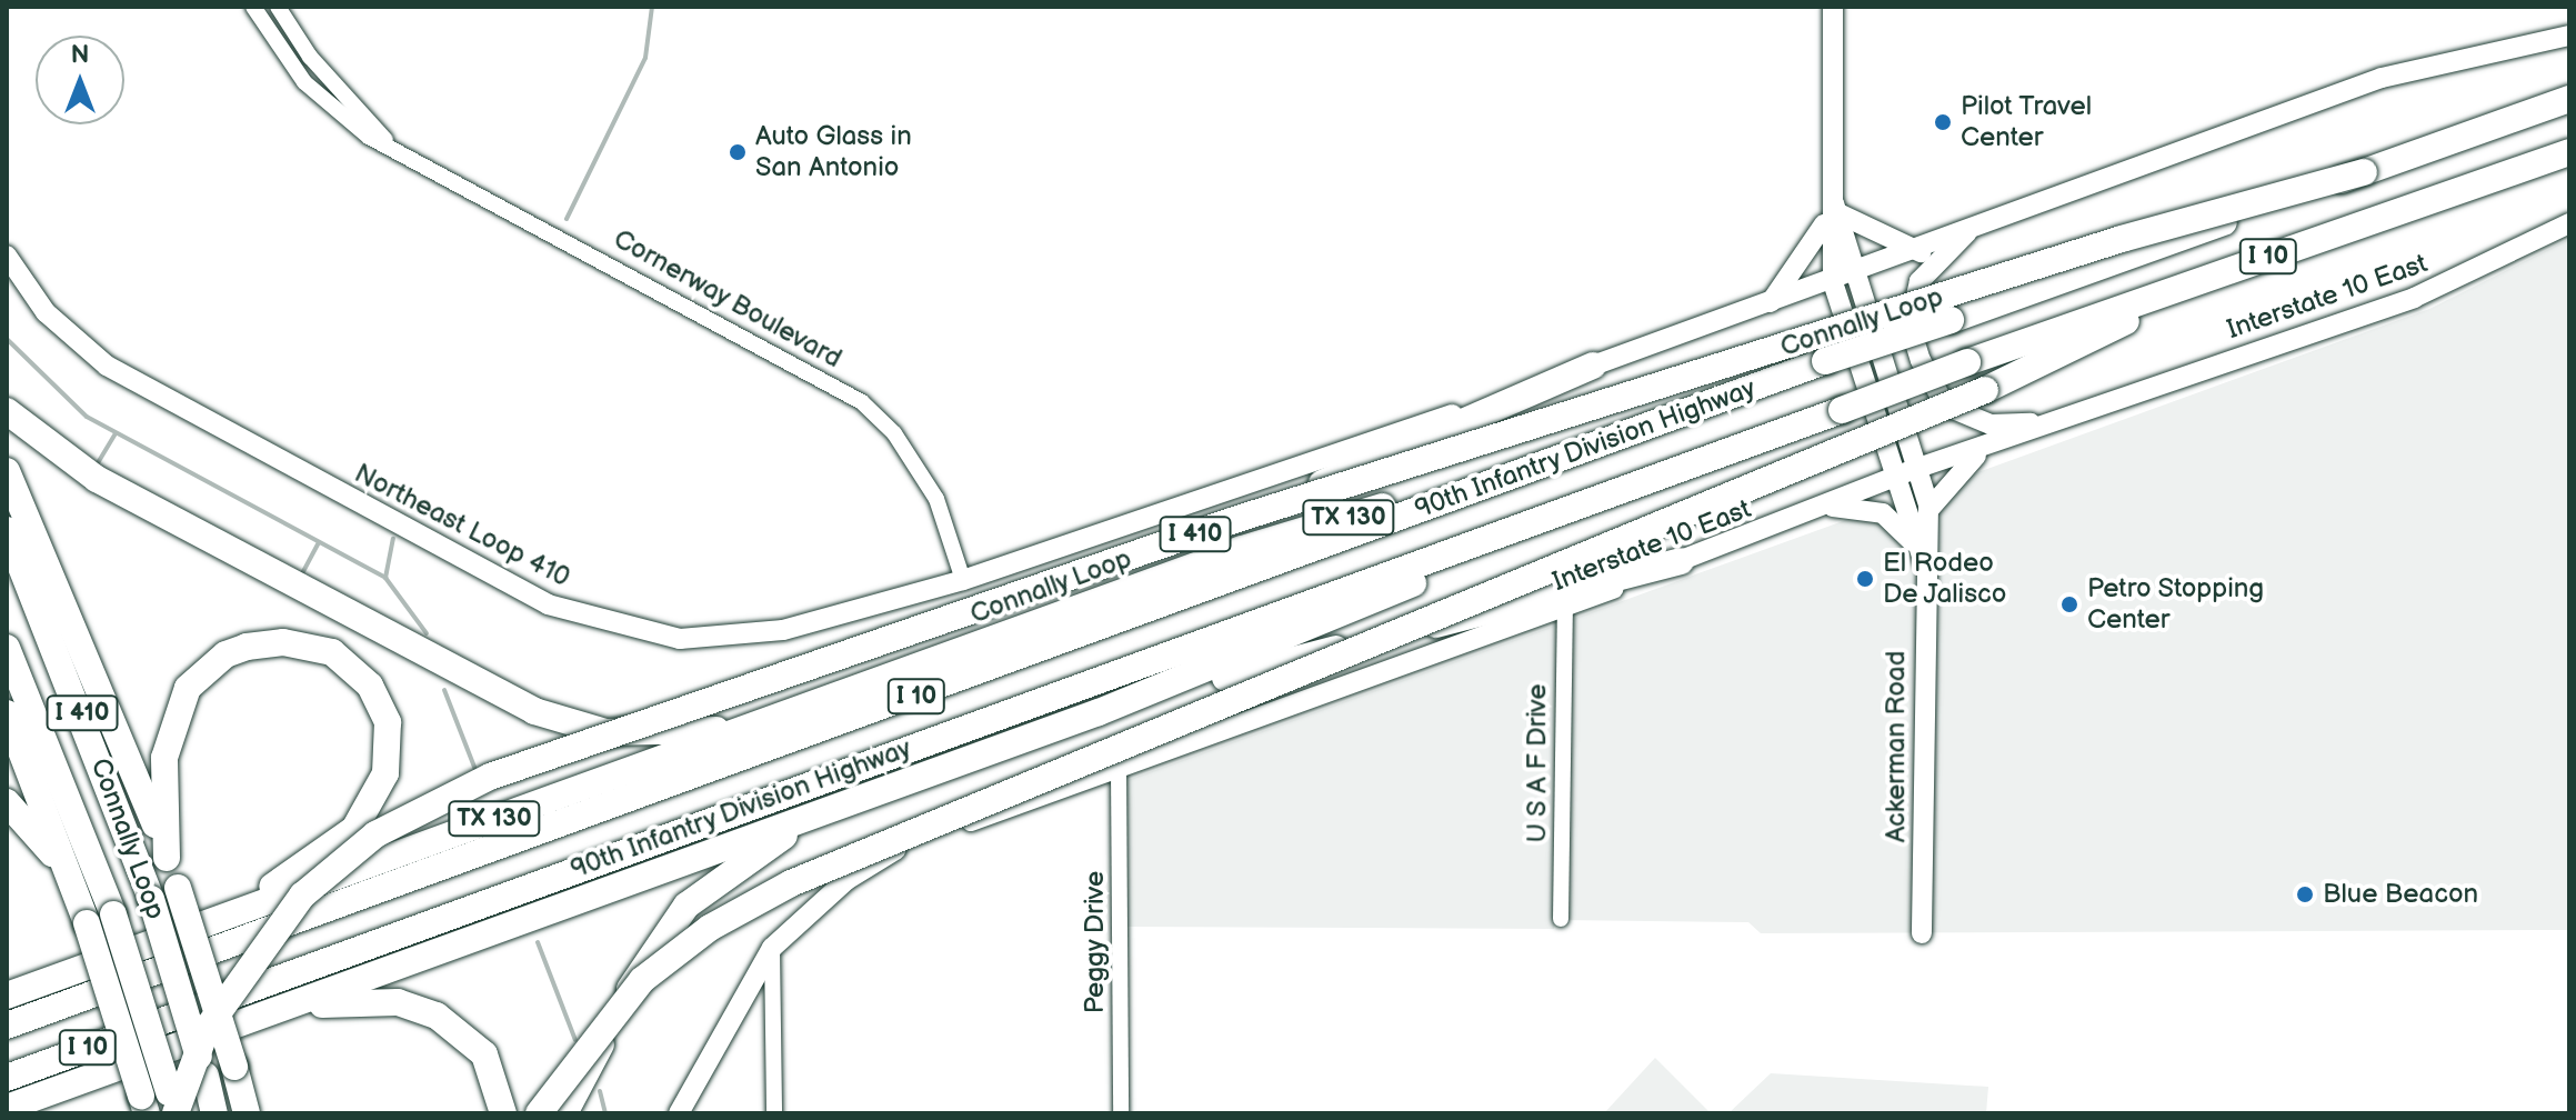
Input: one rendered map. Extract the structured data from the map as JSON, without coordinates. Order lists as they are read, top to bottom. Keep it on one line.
{"streets":{"highway":["I 10","Connally Loop","90th Infantry Division Highway","TX 130","I 410"],"main road":["Interstate 10 East","Northeast Loop 410","Ackerman Road"],"street":["Cornerway Boulevard","U S A F Drive","Peggy Drive"]},"crossings":[["Interstate 10 East","Ackerman Road"],["Interstate 10 East","U S A F Drive"],["Interstate 10 East","Peggy Drive"],["Cornerway Boulevard","Northeast Loop 410"],["Connally Loop","90th Infantry Division Highway"],["90th Infantry Division Highway","TX 130"]],"places":["Pilot Travel Center","Auto Glass in San Antonio","El Rodeo De Jalisco","Petro Stopping Center","Blue Beacon"],"north":"top"}
